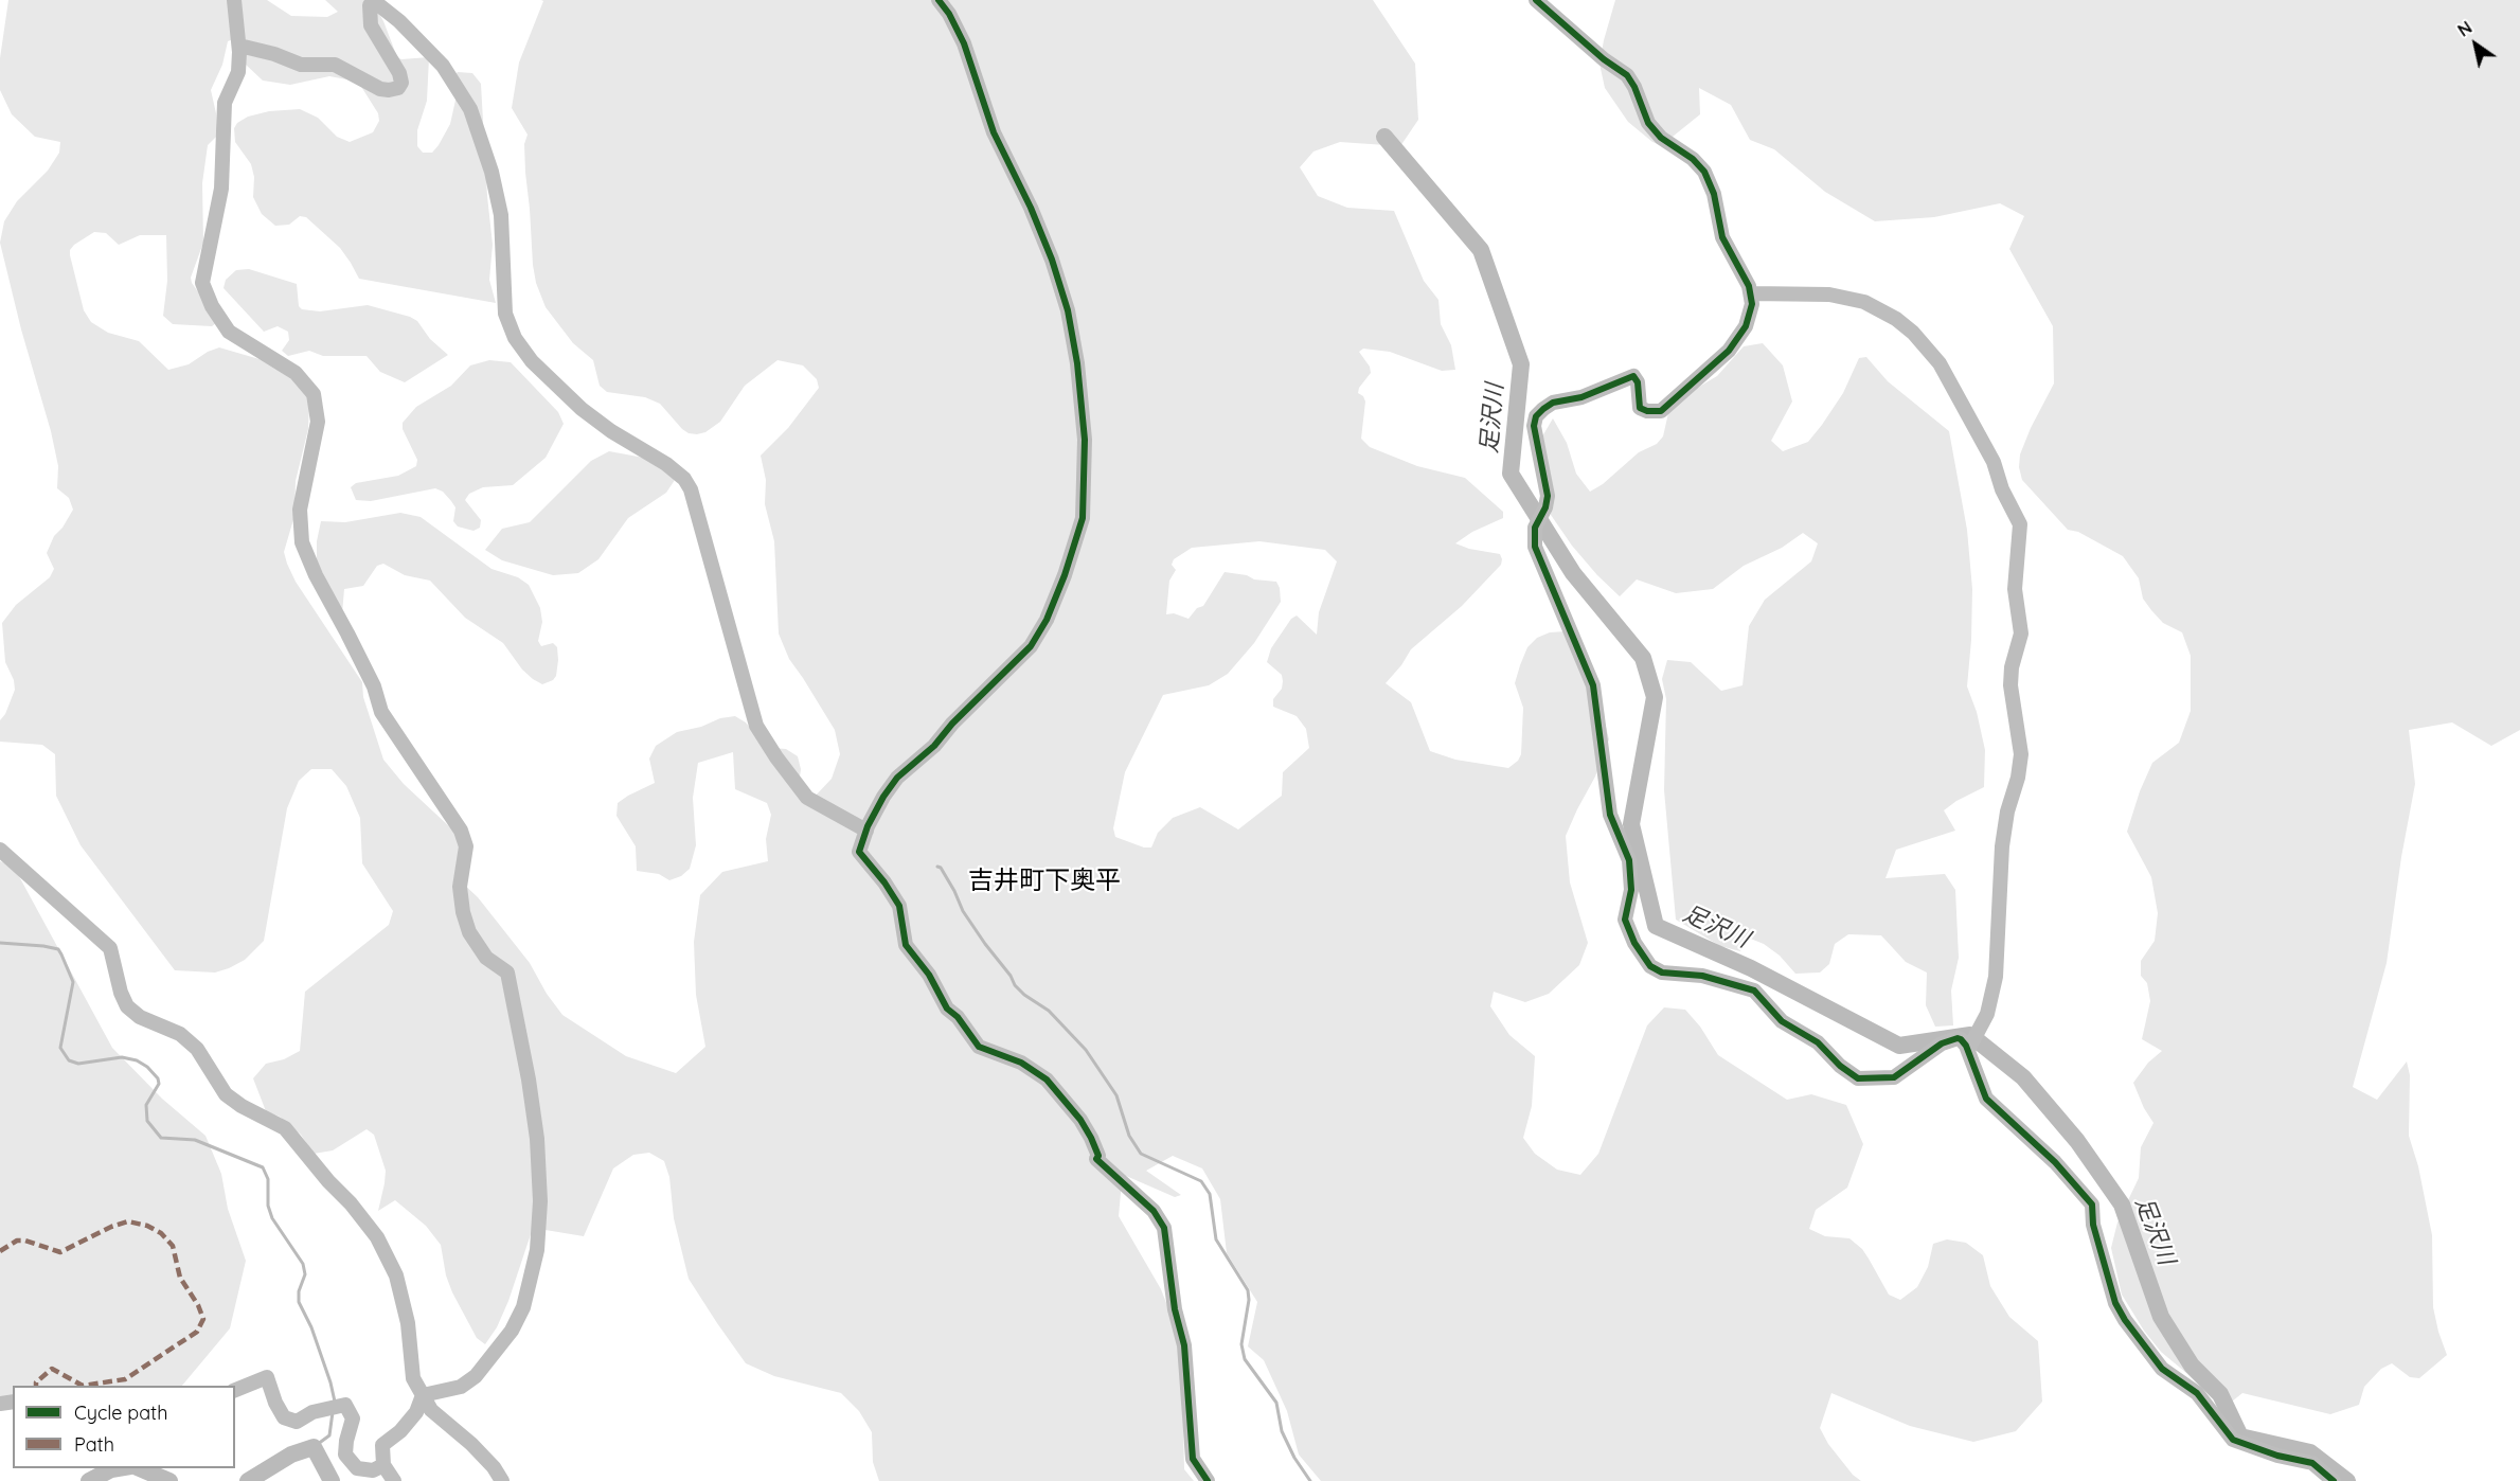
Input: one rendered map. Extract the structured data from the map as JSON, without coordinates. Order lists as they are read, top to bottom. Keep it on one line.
{"districts":["吉井町下奥平"],"water":["足沢川"],"legend":["Cycle path","Path"],"north":"top left"}
